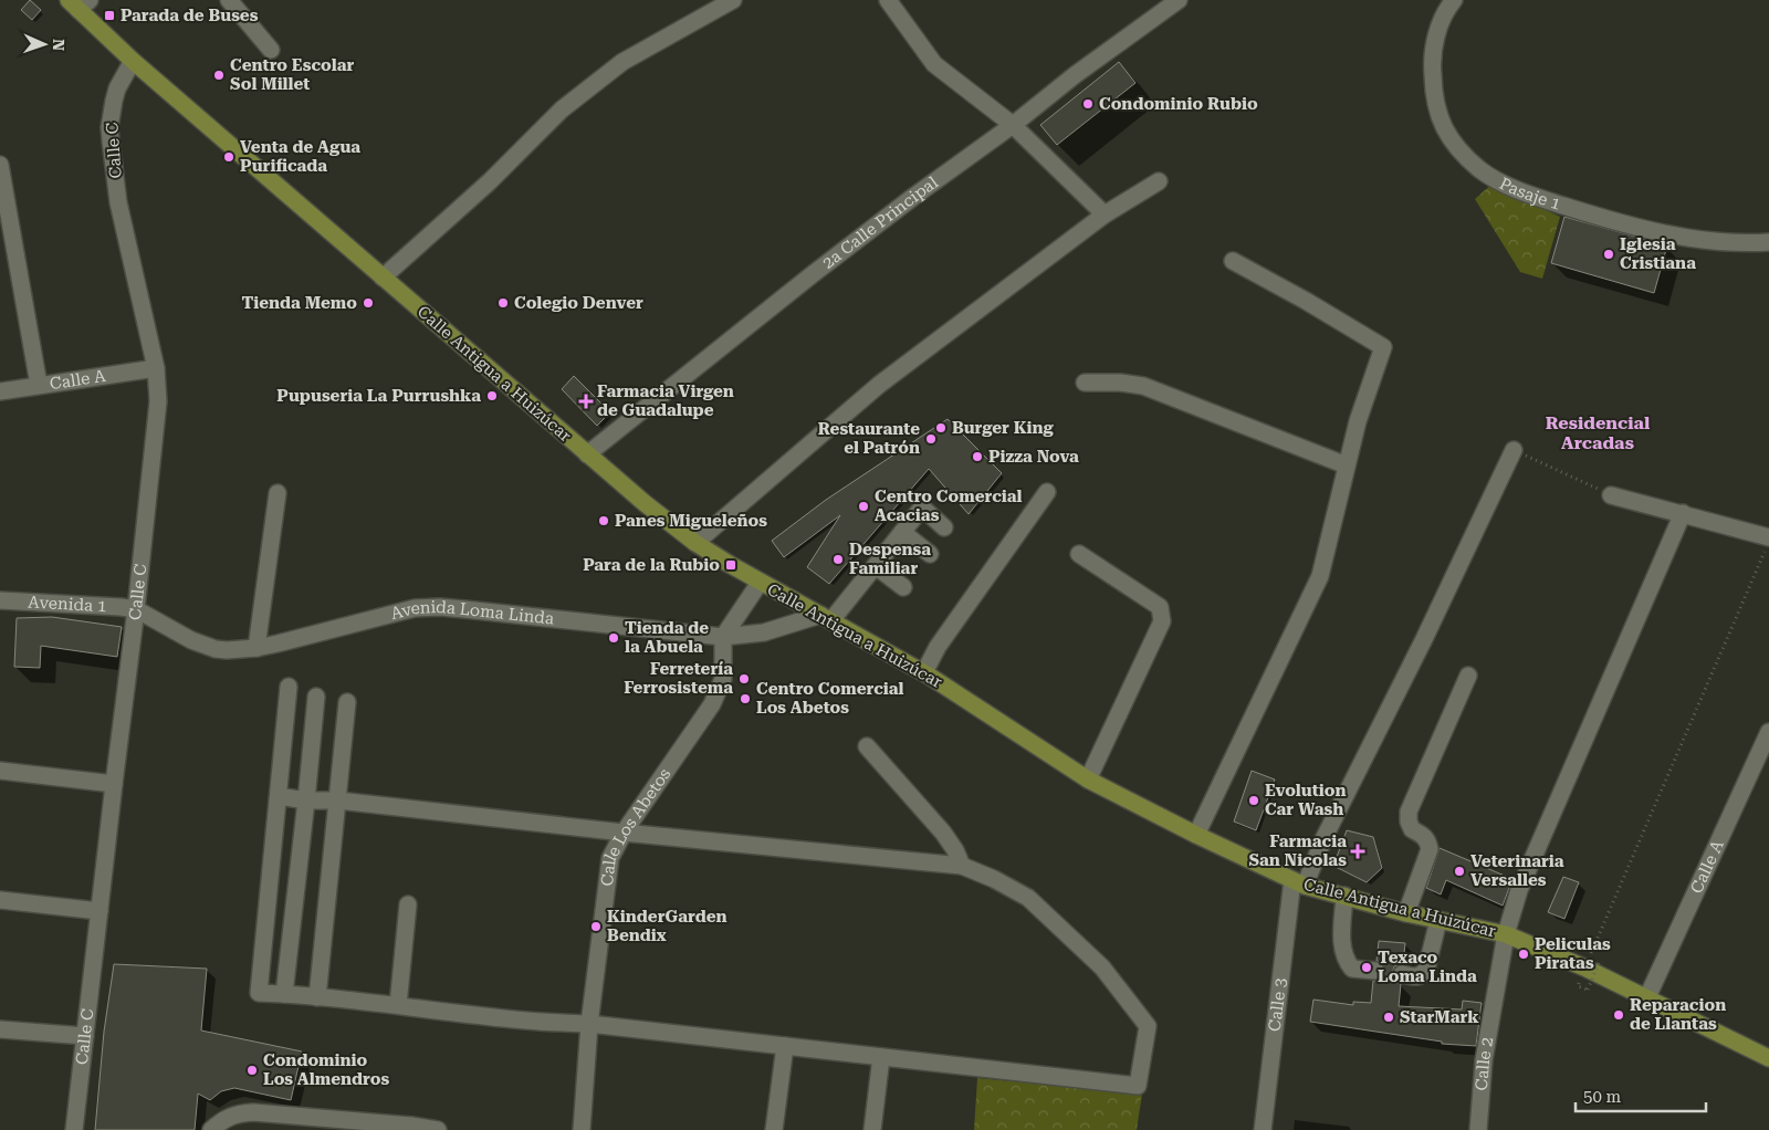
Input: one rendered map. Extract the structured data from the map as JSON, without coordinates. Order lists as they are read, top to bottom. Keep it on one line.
{"streets":{"main road":["Calle Antigua a Huizúcar"],"street":["Calle C","Pasaje 1","2a Calle Principal","Calle A","Avenida 1","Avenida Loma Linda","Calle Los Abetos","Calle 3","Calle 2"]},"crossings":[["Calle C","Calle Antigua a Huizúcar"],["Calle C","Calle A"],["Calle C","Avenida 1"],["Calle C","Avenida Loma Linda"],["2a Calle Principal","Calle Antigua a Huizúcar"],["Calle Antigua a Huizúcar","Calle A"],["Calle Antigua a Huizúcar","Avenida Loma Linda"],["Calle Antigua a Huizúcar","Calle 3"],["Calle Antigua a Huizúcar","Calle 2"],["Avenida 1","Avenida Loma Linda"],["Avenida Loma Linda","Calle Los Abetos"]],"districts":["Residencial Arcadas"],"places":{"transit":["Parada de Buses","Para de la Rubio"],"other":["Centro Escolar Sol Millet","Condominio Rubio","Venta de Agua Purificada","Iglesia Cristiana","Tienda Memo","Colegio Denver","Pupuseria La Purrushka","Burger King","Restaurante el Patrón","Pizza Nova","Centro Comercial Acacias","Panes Migueleños","Despensa Familiar","Tienda de la Abuela","Ferretería Ferrosistema","Centro Comercial Los Abetos","Evolution Car Wash","Veterinaria Versalles","KinderGarden Bendix","Peliculas Piratas","Texaco Loma Linda","Reparacion de Llantas","StarMark","Condominio Los Almendros"],"health":["Farmacia Virgen de Guadalupe","Farmacia San Nicolas"]},"scale_bar":"50 m","north":"right"}
